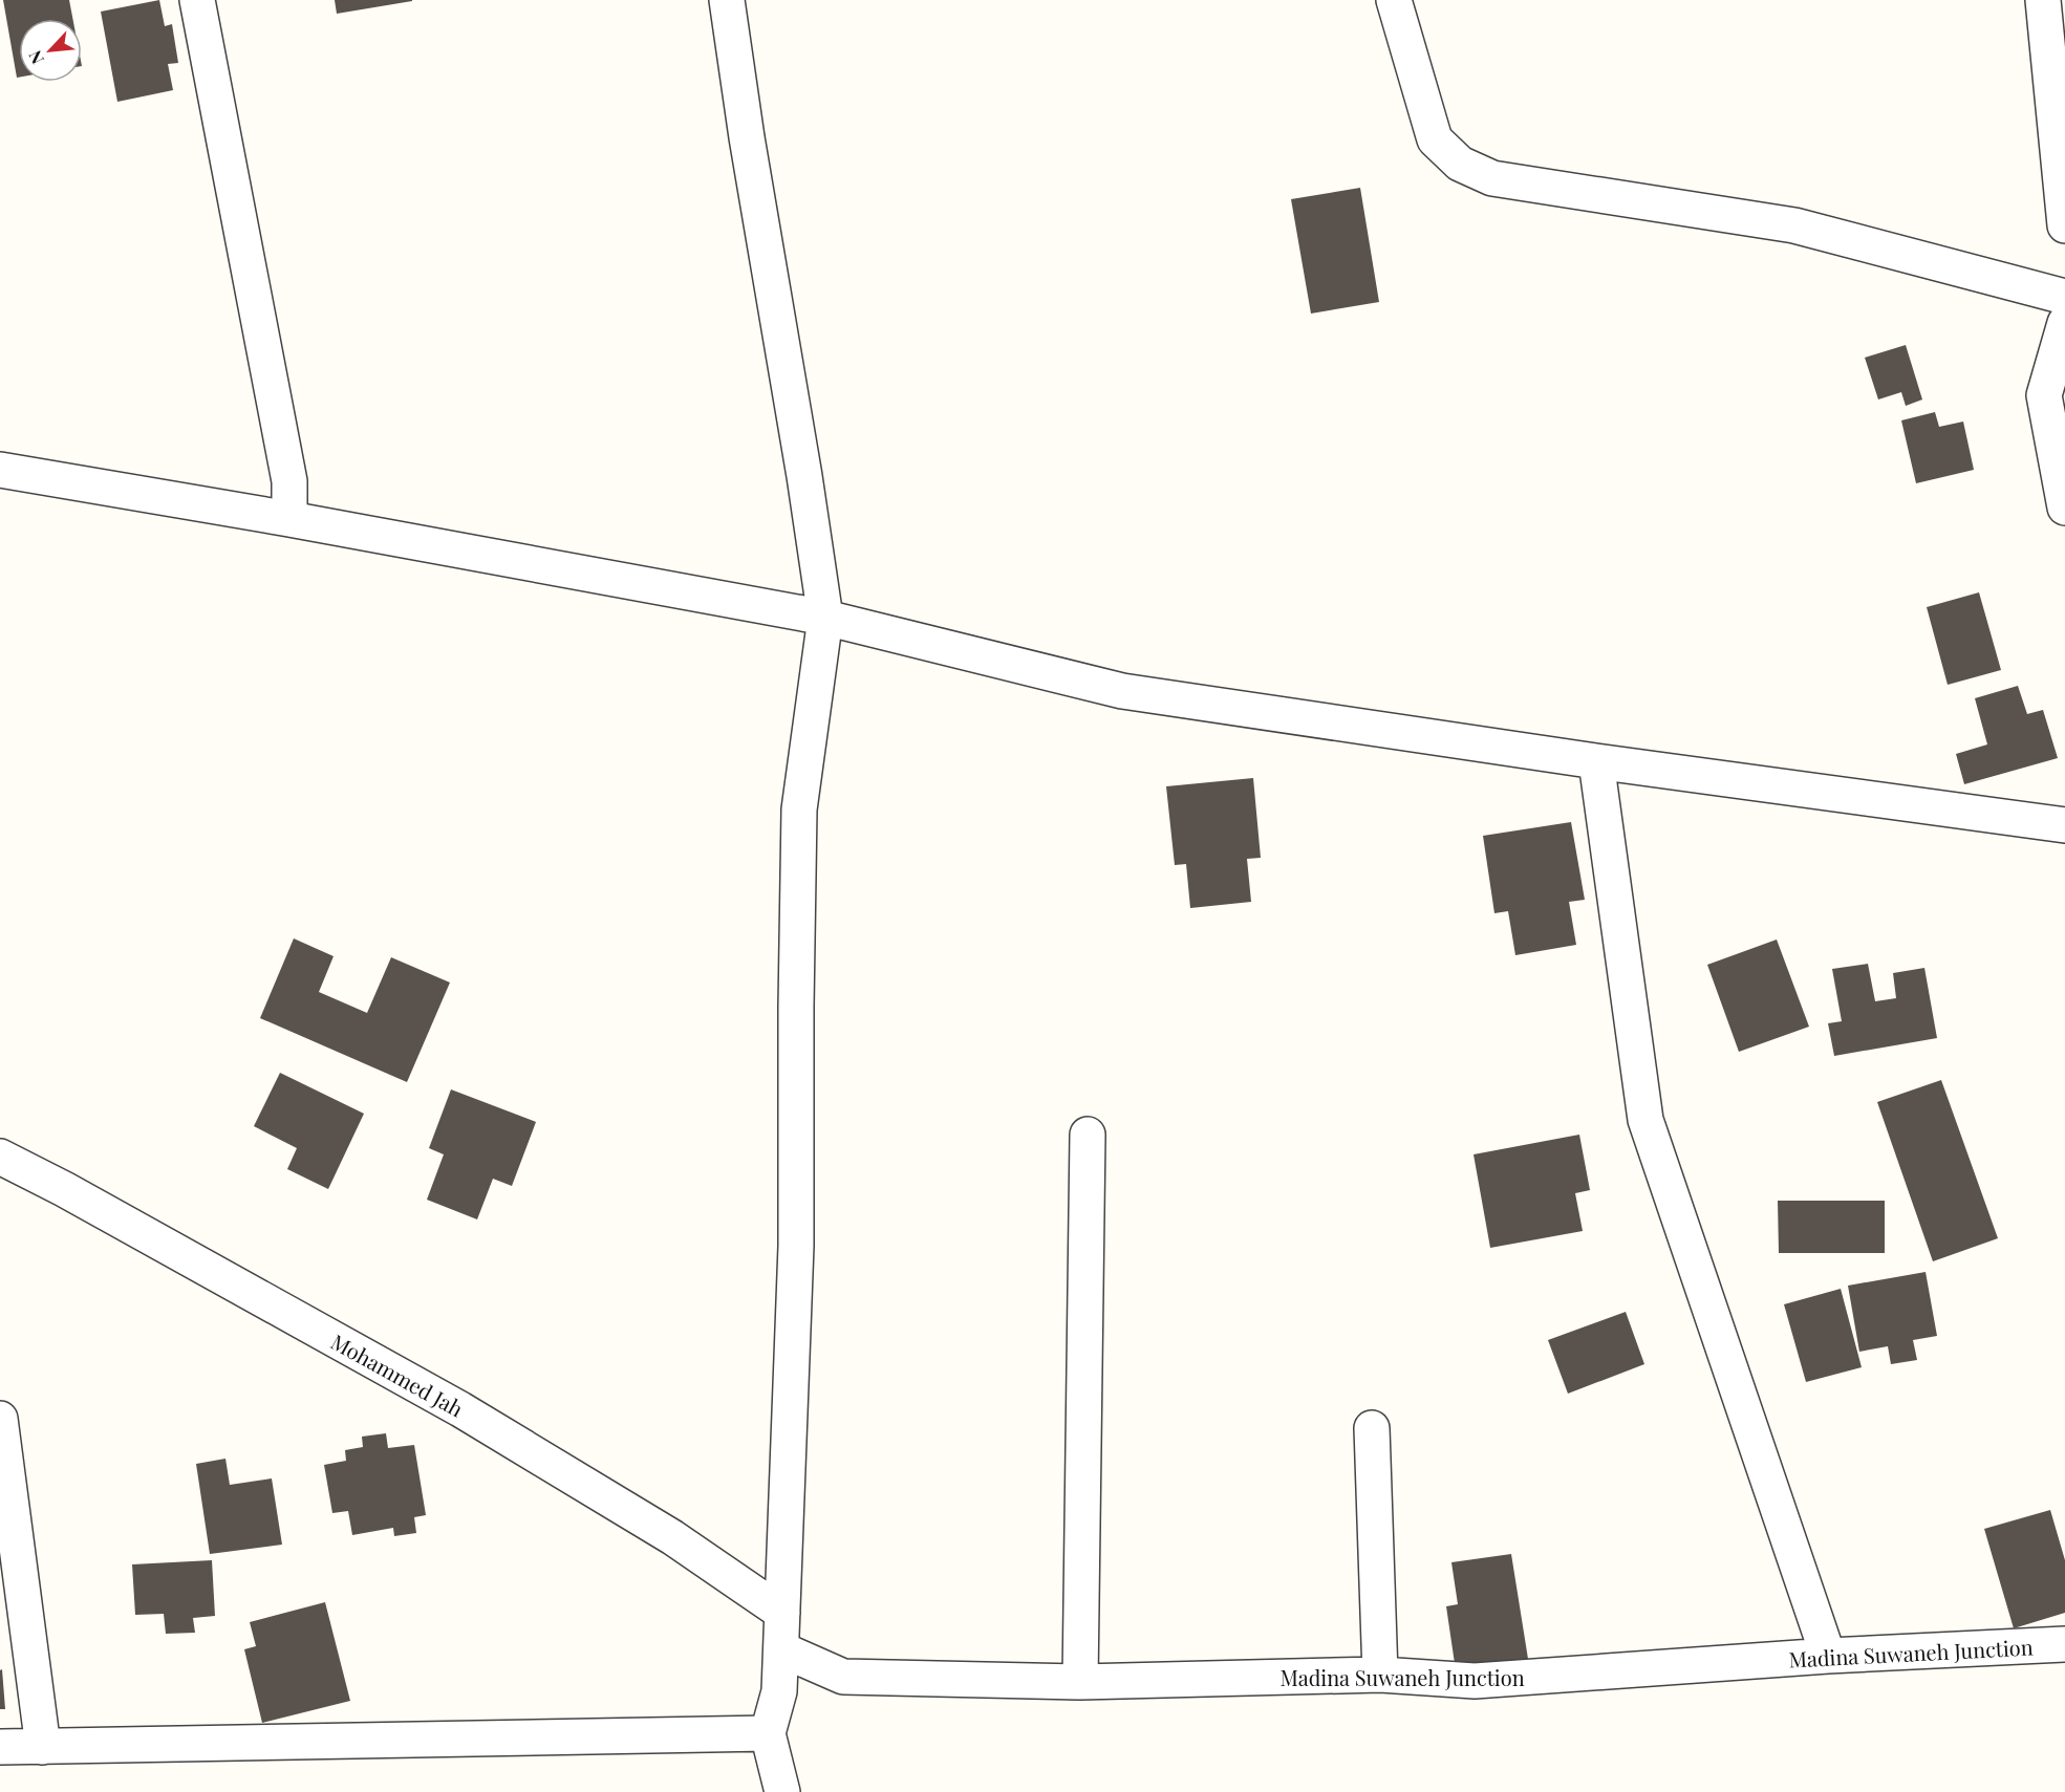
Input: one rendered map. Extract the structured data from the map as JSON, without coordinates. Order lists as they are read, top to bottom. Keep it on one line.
{"streets":{"street":["Mohammed Jah","Madina Suwaneh Junction"]},"north":"bottom left"}
